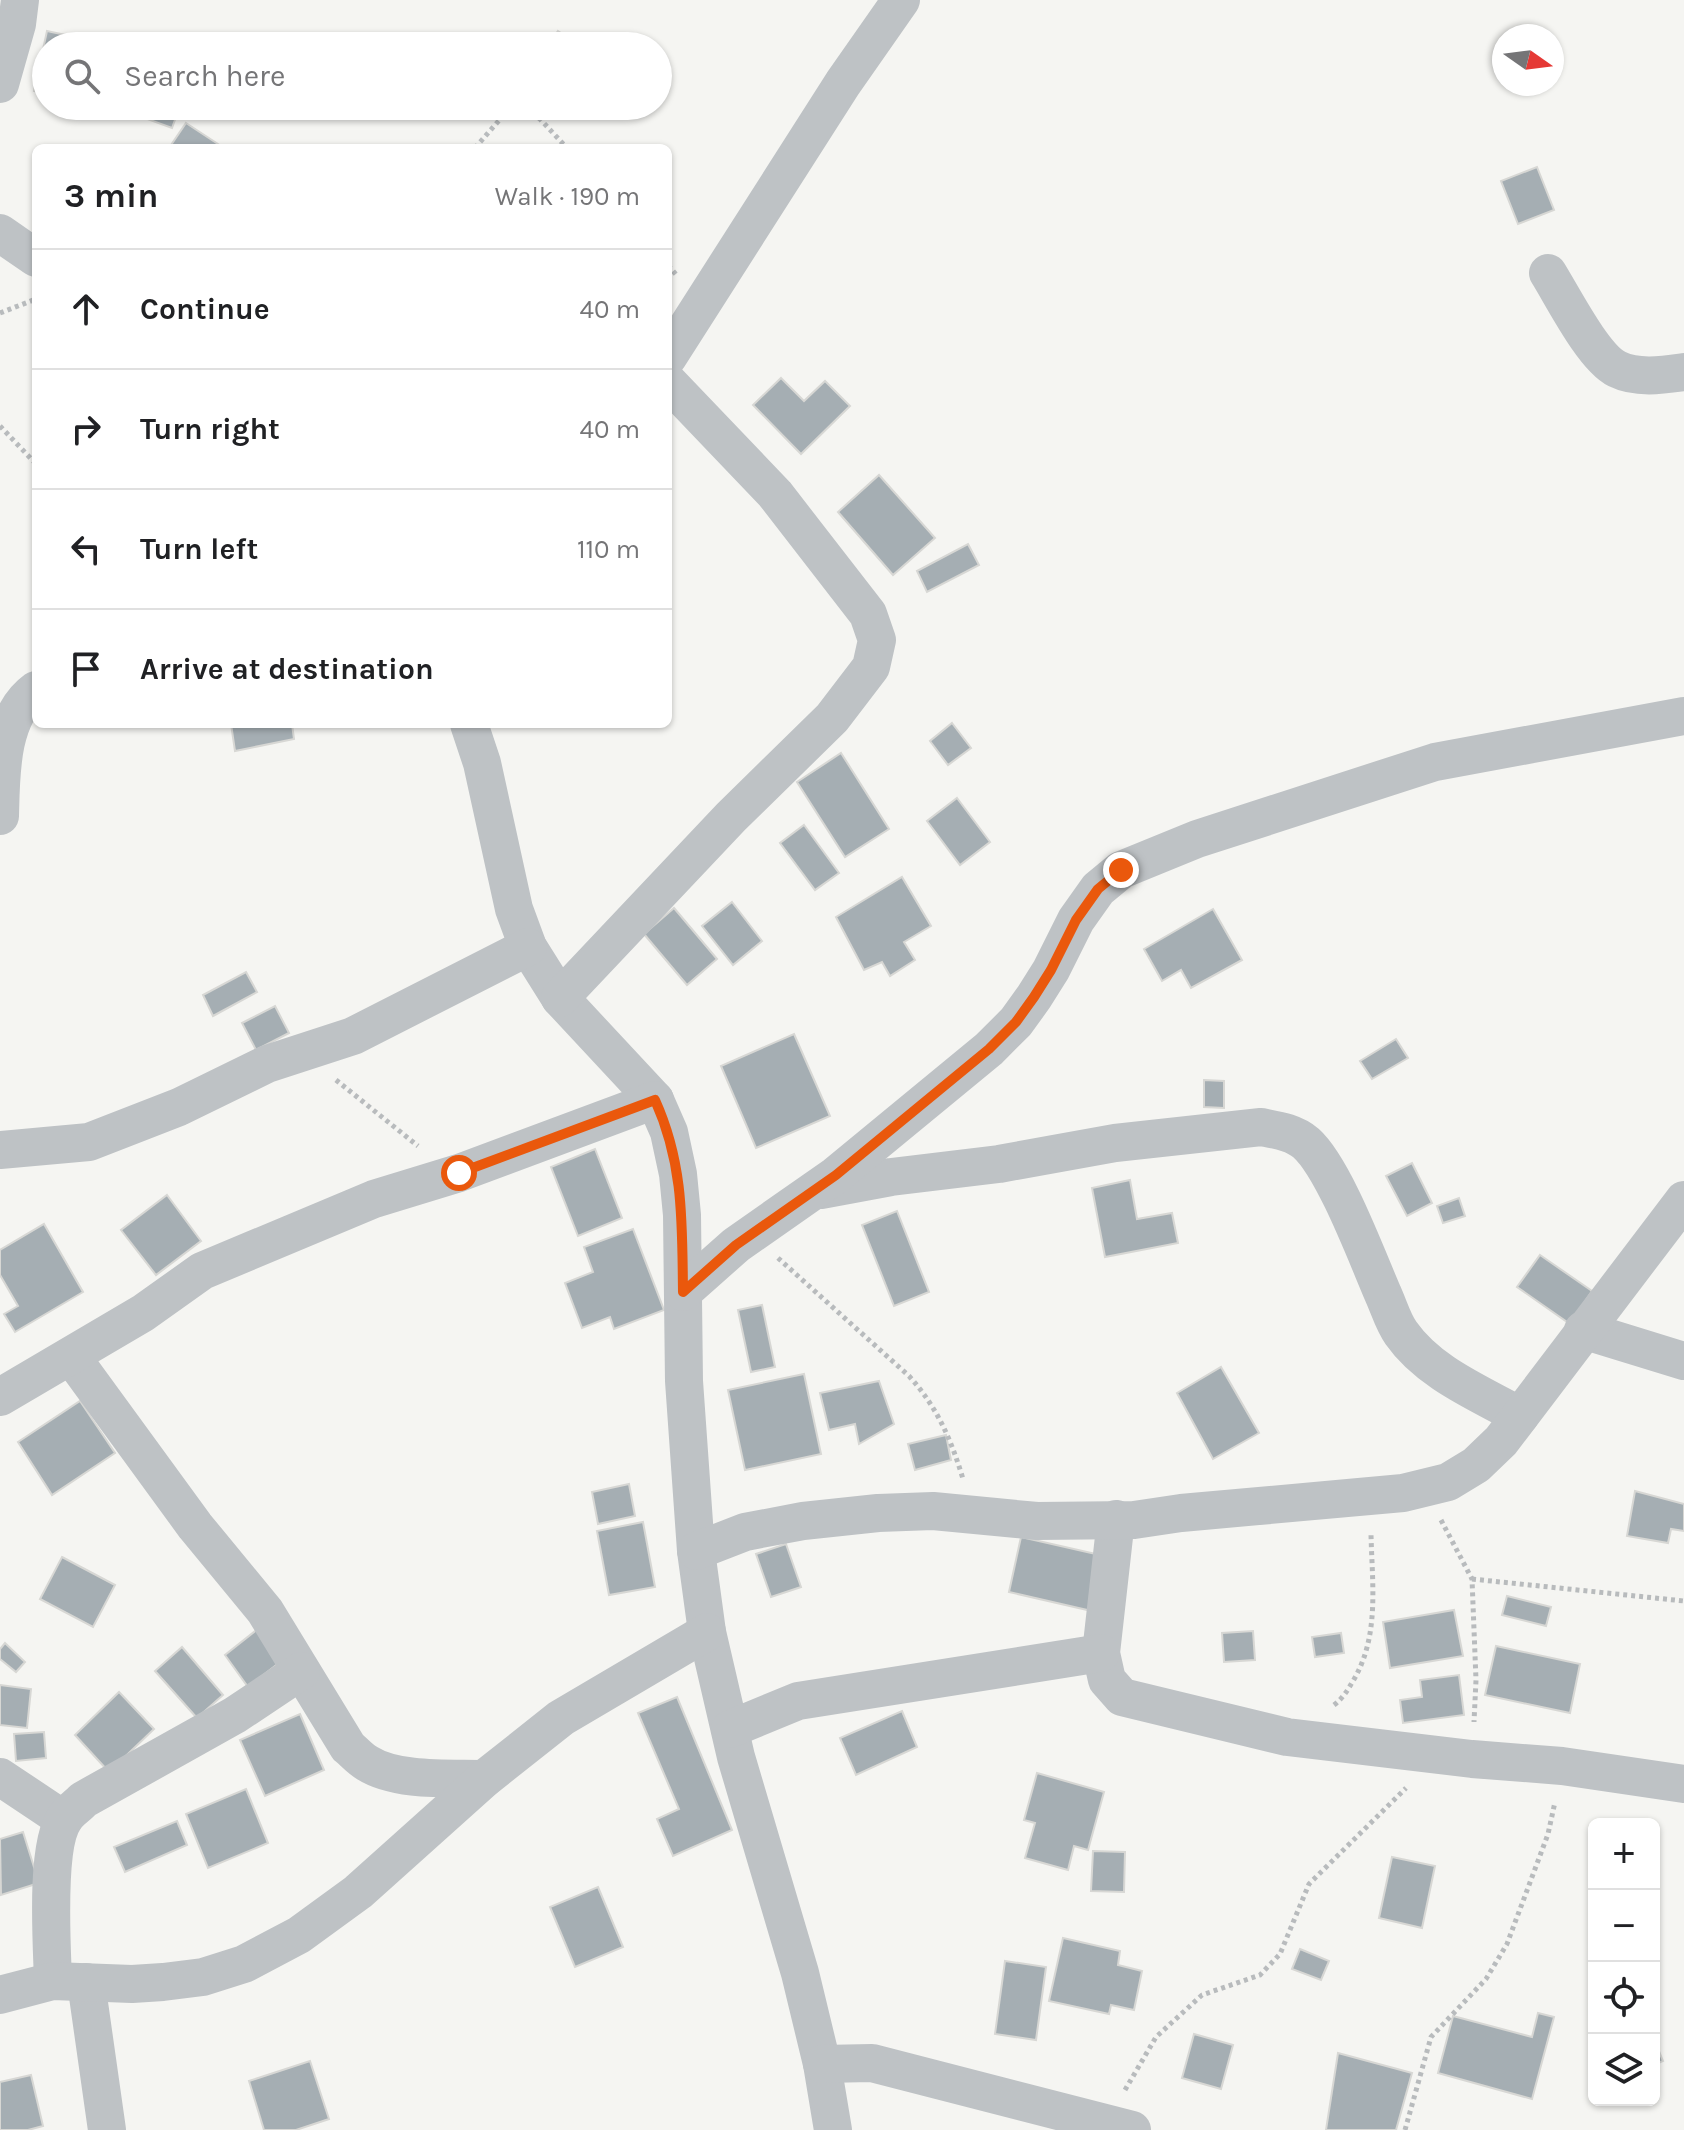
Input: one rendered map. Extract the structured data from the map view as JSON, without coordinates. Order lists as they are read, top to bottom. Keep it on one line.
{"north":"right","page":{"search":"Search here","heading":["3 min","Walk · 190 m"],"list":[["Continue","40 m"],["Turn right","40 m"],["Turn left","110 m"],"Arrive at destination"],"map_buttons":["+","−"]}}
